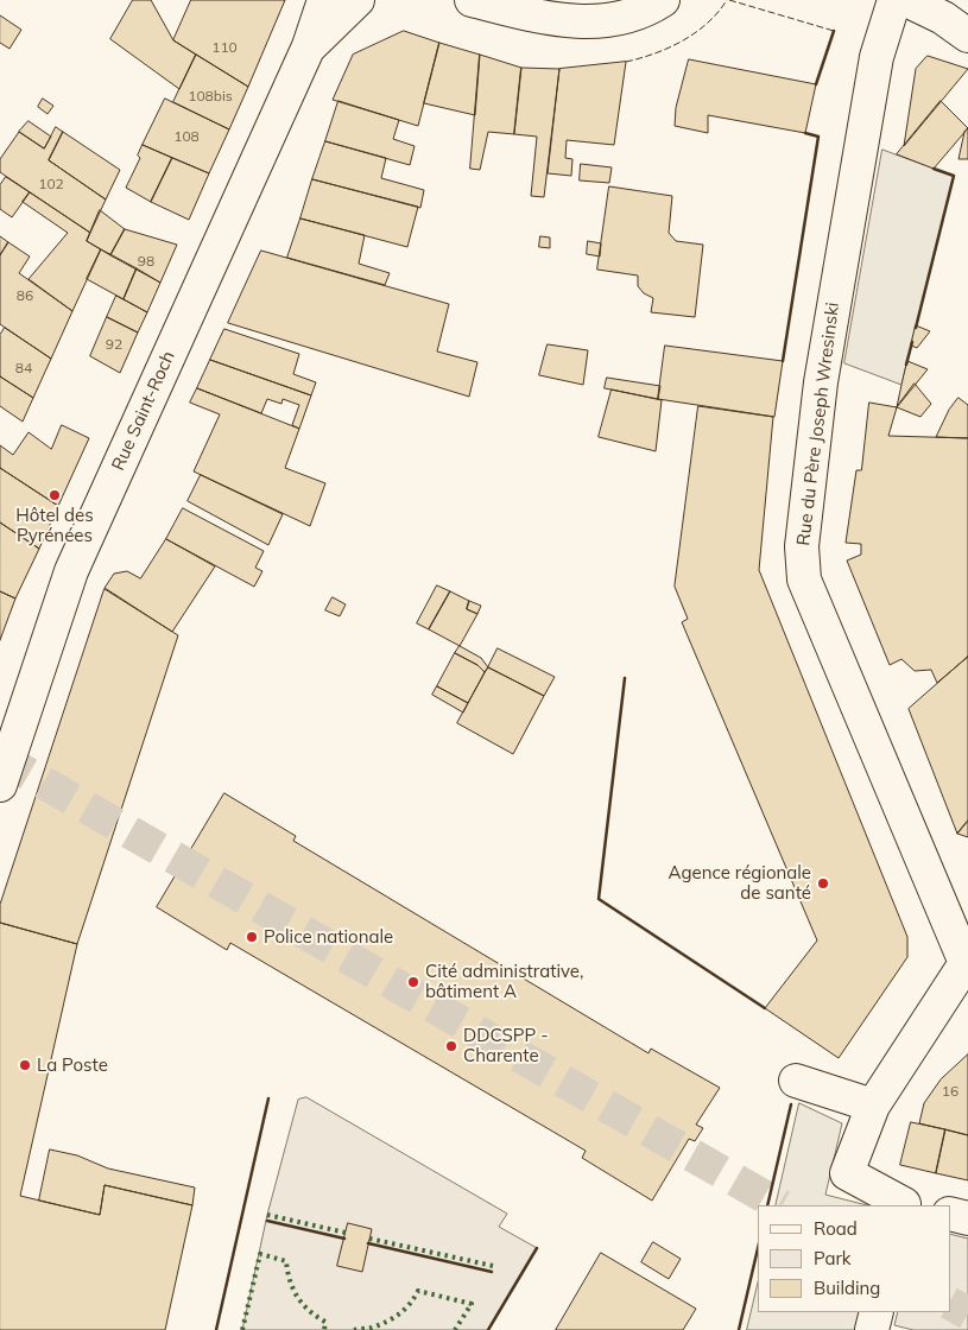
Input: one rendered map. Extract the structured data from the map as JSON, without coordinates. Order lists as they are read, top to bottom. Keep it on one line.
{"streets":{"street":["Rue Saint-Roch","Rue du Père Joseph Wresinski"]},"places":["Hôtel des Pyrénées","Agence régionale de santé","Police nationale","Cité administrative, bâtiment A","DDCSPP - Charente","La Poste"],"house_numbers":["110","108bis","108","102","98","86","92","84","16"],"legend":["Road","Park","Building"]}
